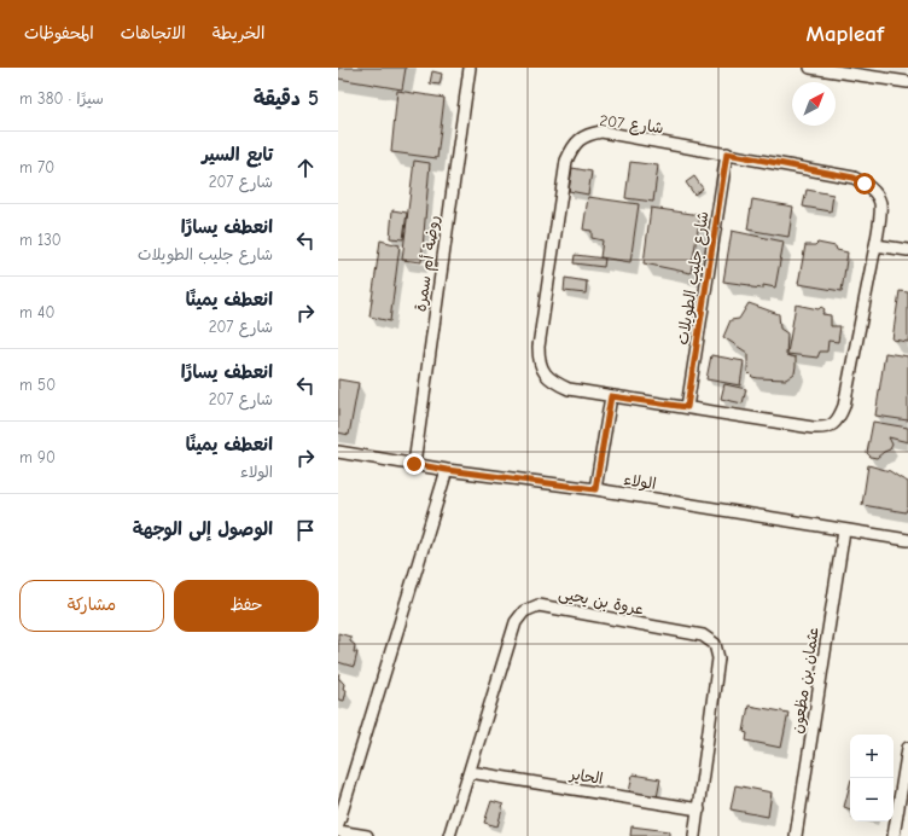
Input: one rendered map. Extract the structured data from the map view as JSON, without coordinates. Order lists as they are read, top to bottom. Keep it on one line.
{"streets":{"street":["شارع 207","روضة أم سمرة","شارع جليب الطويلات","الولاء","عروة بن يحيى","عثمان بن مظعون","الحاير"]},"crossings":[["شارع 207","شارع جليب الطويلات"],["روضة أم سمرة","الولاء"],["الولاء","عثمان بن مظعون"],["عروة بن يحيى","الحاير"]],"north":"top right","page":{"header":"Mapleaf","nav":["الخريطة","الاتجاهات","المحفوظات"],"heading":["5 دقيقة","سيرًا · 380 m"],"list":[["تابع السير","شارع 207","70 m"],["انعطف يسارًا","شارع جليب الطويلات","130 m"],["انعطف يمينًا","شارع 207","40 m"],["انعطف يسارًا","شارع 207","50 m"],["انعطف يمينًا","الولاء","90 m"],"الوصول إلى الوجهة"],"buttons":["حفظ","مشاركة"],"map_buttons":["+","−"]}}
